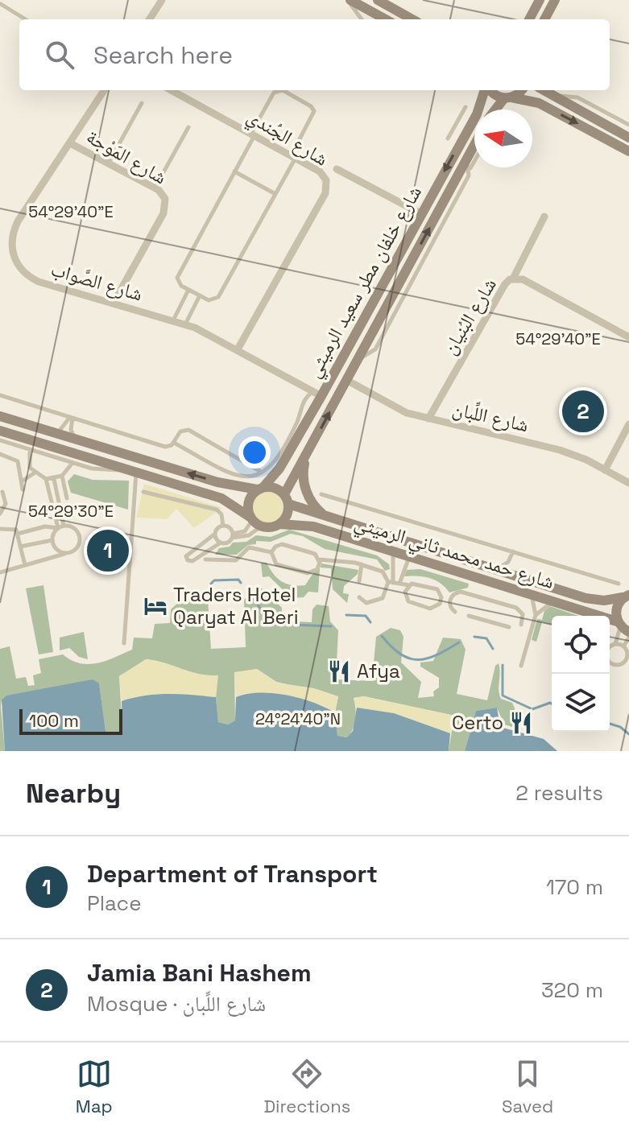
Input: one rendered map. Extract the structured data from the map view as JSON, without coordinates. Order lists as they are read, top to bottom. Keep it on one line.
{"streets":{"main road":["شارع خلفان مطر سعيد الرميثي","شارع حمد محمد ثاني الرميثي"],"street":["شارع الجُندي","شارع المَوْجة","شارع الصَّواب","شارع البُنيان","شارع اللِّبان"]},"crossings":[["شارع الجُندي","شارع الصَّواب"],["شارع المَوْجة","شارع الصَّواب"],["شارع الصَّواب","شارع خلفان مطر سعيد الرميثي"],["شارع خلفان مطر سعيد الرميثي","شارع اللِّبان"],["شارع خلفان مطر سعيد الرميثي","شارع حمد محمد ثاني الرميثي"],["شارع البُنيان","شارع اللِّبان"]],"places":{"hotel":["Traders Hotel Qaryat Al Beri"],"restaurant":["Afya","Certo"]},"scale_bar":"100 m","north":"left","page":{"search":"Search here","pins":["2","1"],"scale":"100 m","heading":["Nearby","2 results"],"list":[{"mark":"1","name":"Department of Transport","note":"Place","value":"170 m"},{"mark":"2","name":"Jamia Bani Hashem","note":"Mosque · شارع اللِّبان","value":"320 m"}],"nav":["Map","Directions","Saved"]},"coordinates":["54°29'40\"E","54°29'30\"E","24°24'40\"N"]}
